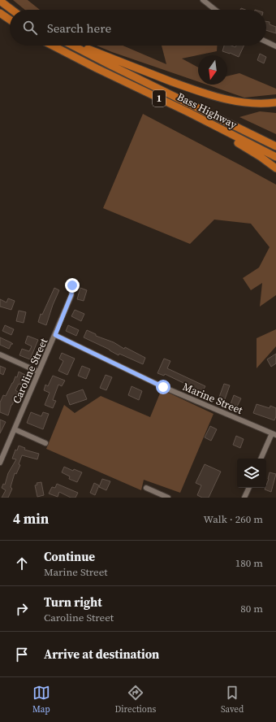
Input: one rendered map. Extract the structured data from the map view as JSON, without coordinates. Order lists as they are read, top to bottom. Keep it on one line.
{"streets":{"highway":["1","Bass Highway"],"street":["Caroline Street","Marine Street"]},"crossings":[["Caroline Street","Marine Street"]],"north":"bottom","page":{"search":"Search here","heading":["4 min","Walk · 260 m"],"list":[["Continue","Marine Street","180 m"],["Turn right","Caroline Street","80 m"],"Arrive at destination"],"nav":["Map","Directions","Saved"]}}
